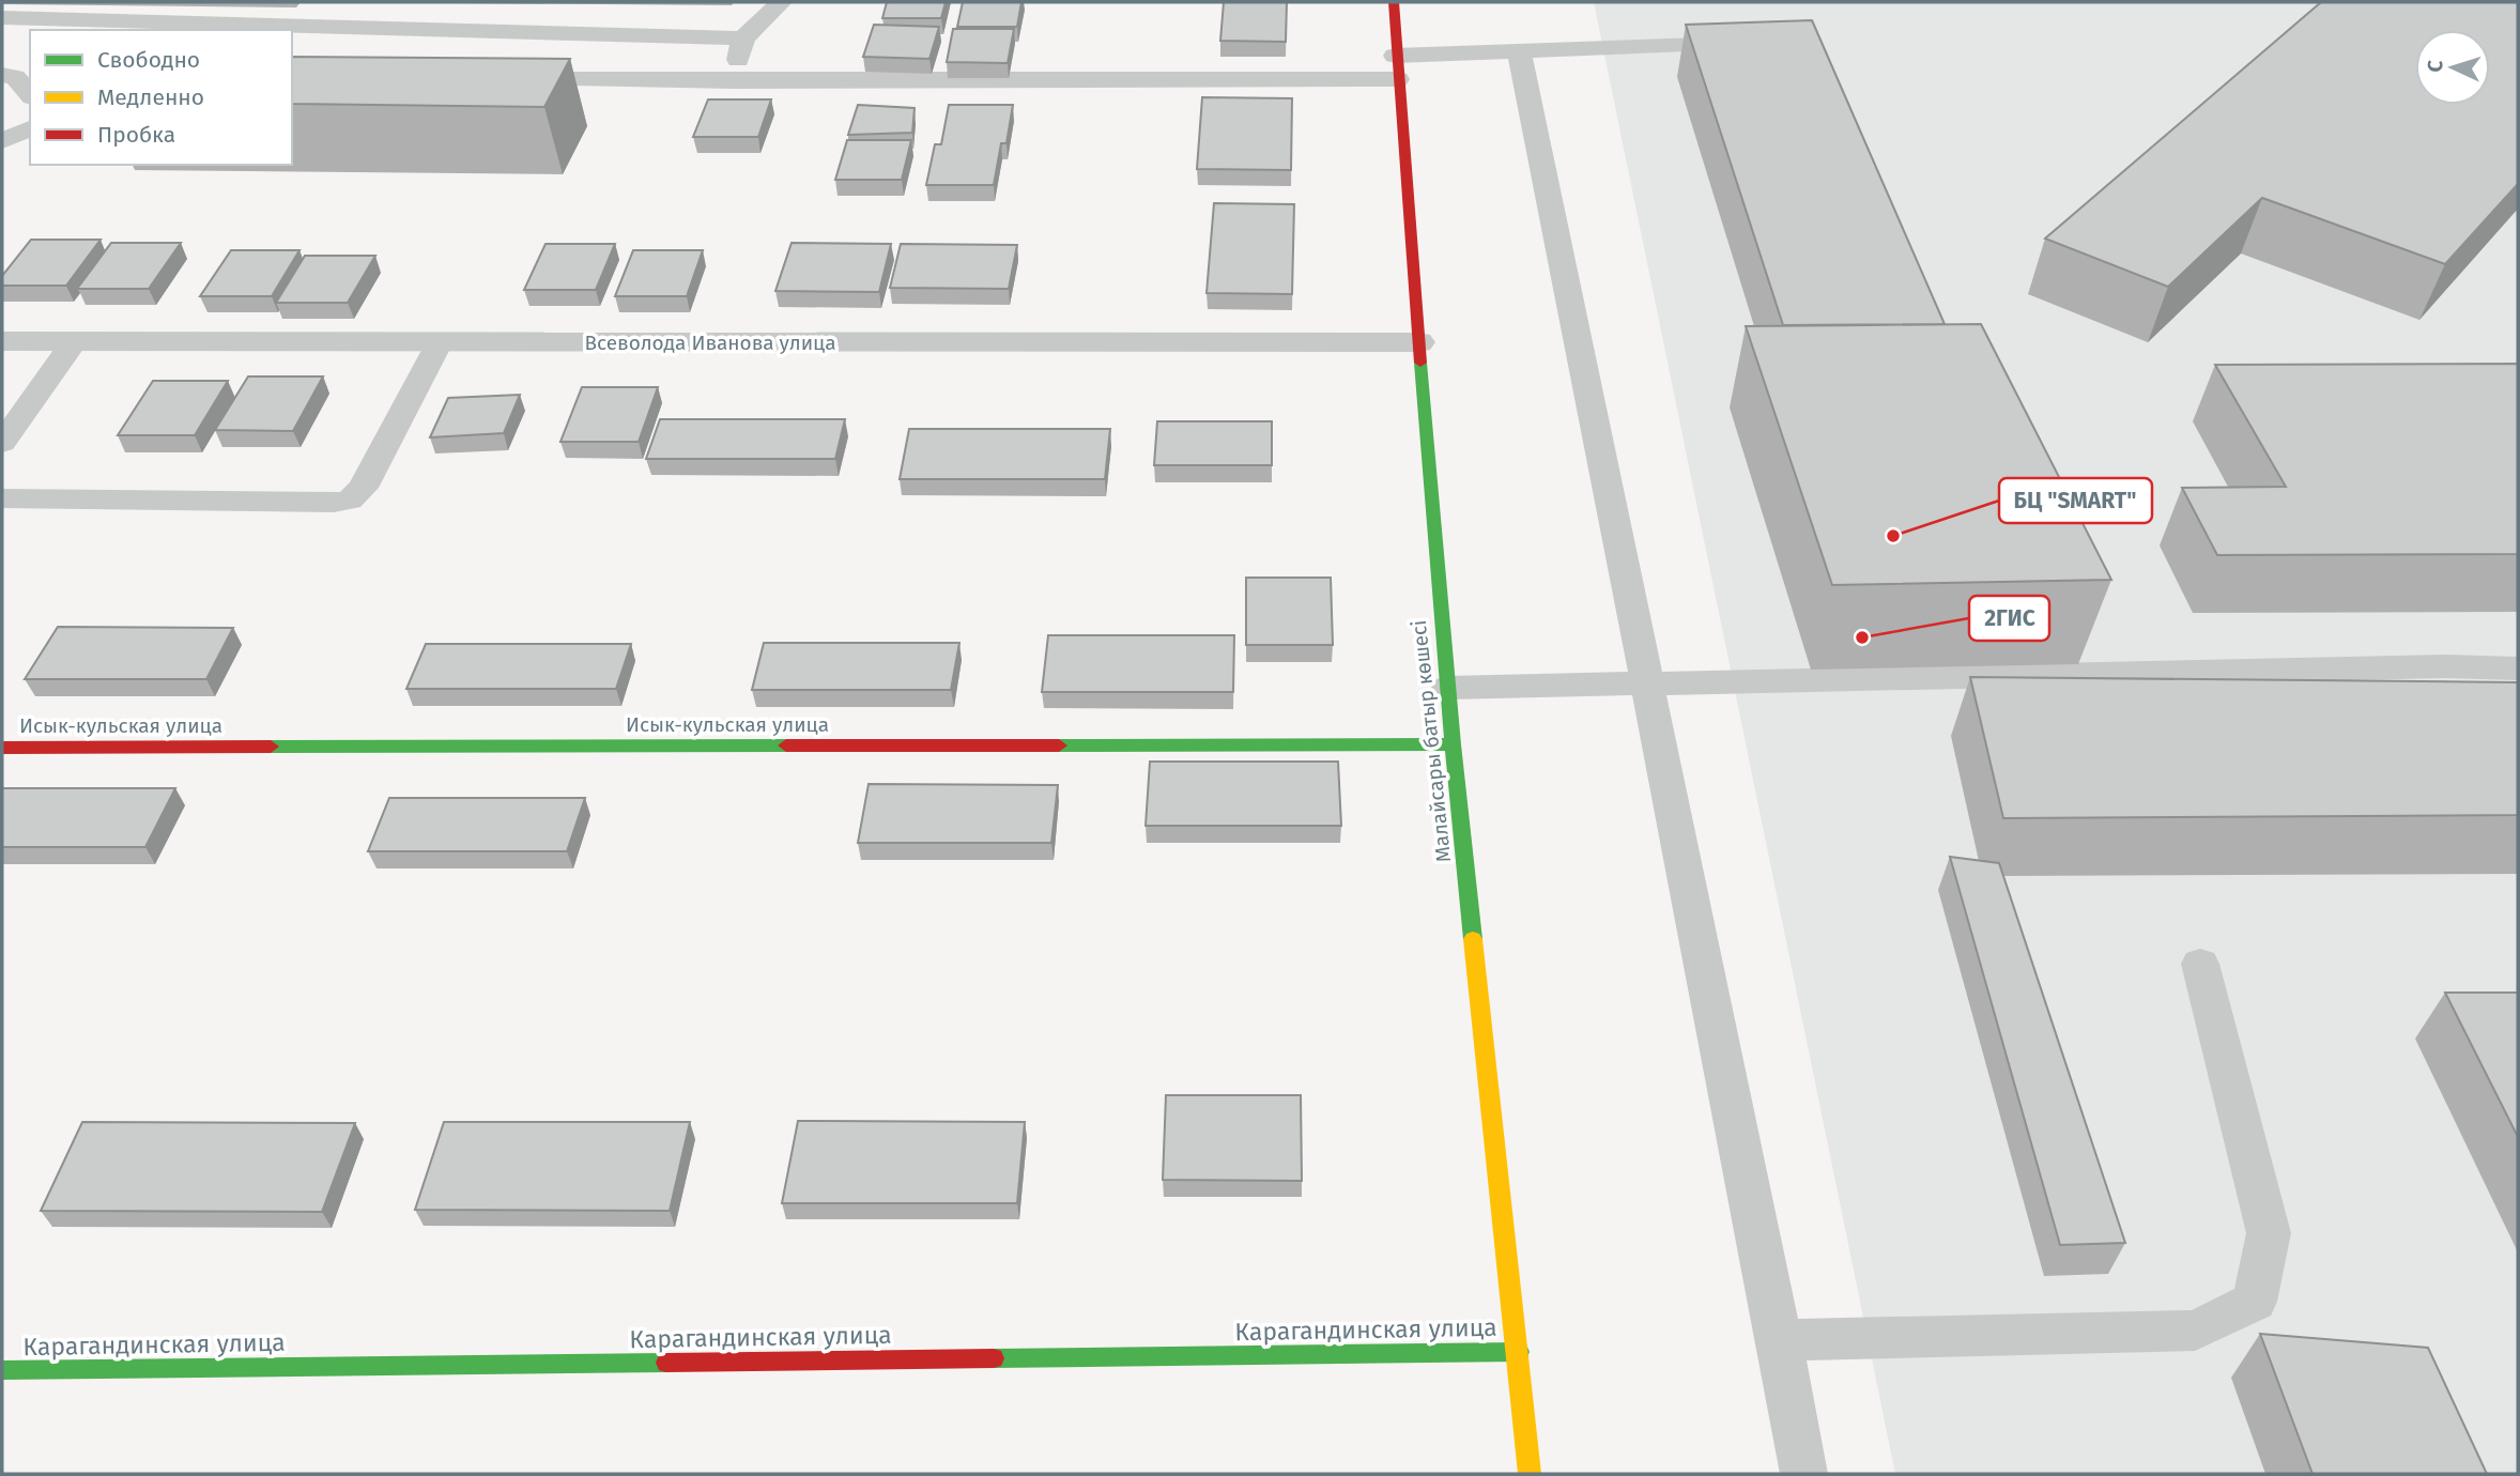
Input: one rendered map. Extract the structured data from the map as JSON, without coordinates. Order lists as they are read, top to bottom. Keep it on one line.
{"streets":{"street":["Всеволода Иванова улица","Исык-кульская улица","Малайсары батыр көшесі","Карагандинская улица"]},"crossings":[["Всеволода Иванова улица","Малайсары батыр көшесі"],["Исык-кульская улица","Малайсары батыр көшесі"],["Малайсары батыр көшесі","Карагандинская улица"]],"places":["БЦ \"SMART\"","2ГИС"],"legend":["Свободно","Медленно","Пробка"],"north":"left"}
